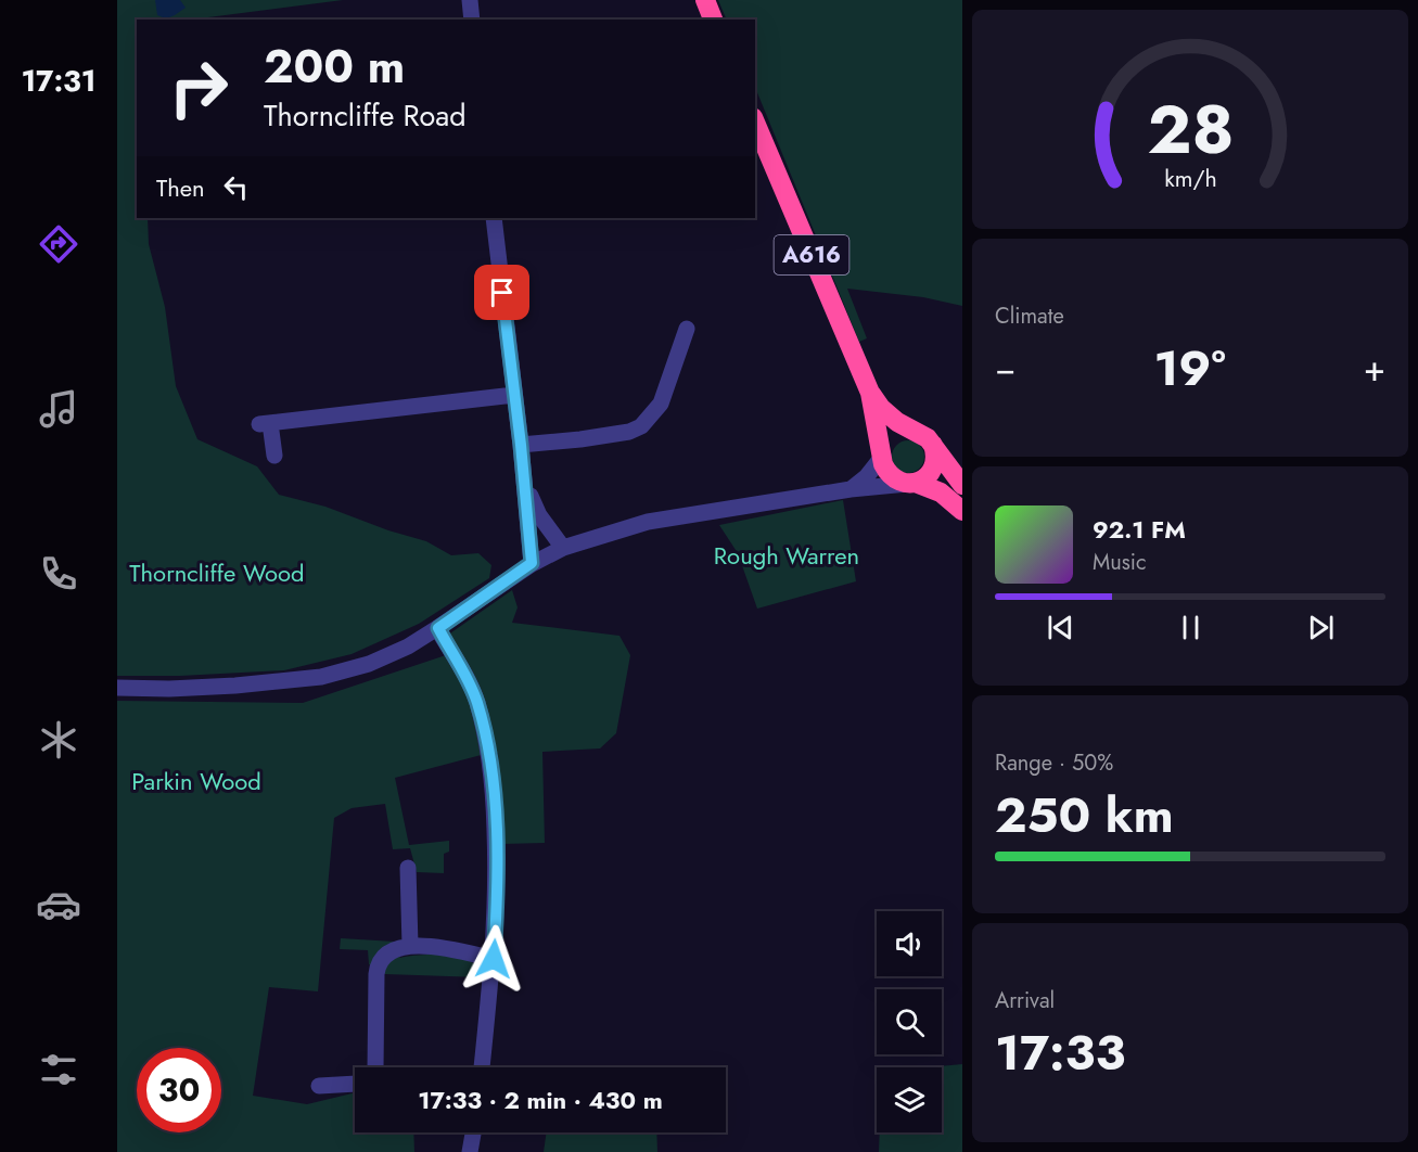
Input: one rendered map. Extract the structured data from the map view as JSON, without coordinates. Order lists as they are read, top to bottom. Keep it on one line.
{"streets":{"highway":["A616"]},"parks":["Rough Warren","Thorncliffe Wood","Parkin Wood"],"page":{"tabs":"17:31","turn":["200 m","Thorncliffe Road"],"then":"Then","tile":["Climate",["Range · 50%","250 km"],["Arrival","17:33"]],"heat":["−","19°","+"],"song":["92.1 FM","Music"],"limit":"30","trip":"17:33 · 2 min · 430 m","gauge":["28","km/h"]}}
